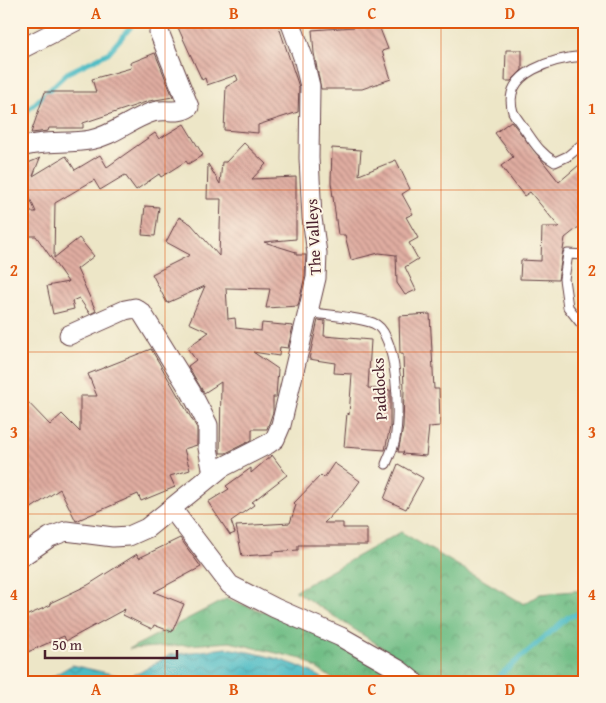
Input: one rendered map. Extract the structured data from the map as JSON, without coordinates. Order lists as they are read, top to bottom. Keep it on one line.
{"streets":{"street":["The Valleys"],"lane":["Paddocks"]},"crossings":[["The Valleys","Paddocks"]],"scale_bar":"50 m","grid":{"columns":["A","B","C","D"],"rows":["1","2","3","4"]}}
